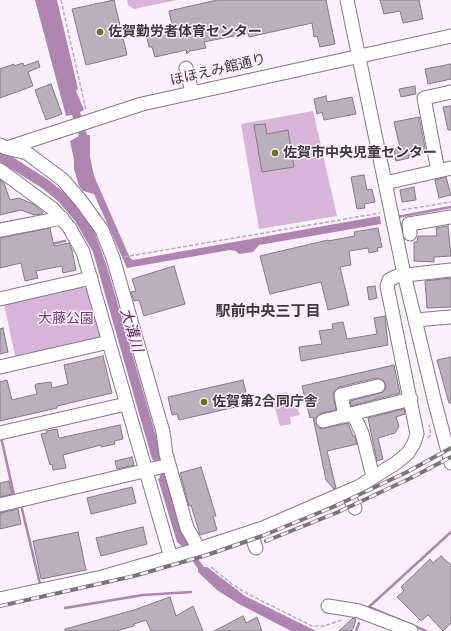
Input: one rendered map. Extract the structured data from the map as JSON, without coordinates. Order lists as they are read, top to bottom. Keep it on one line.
{"streets":{"street":["ほほえみ館通り"]},"districts":["駅前中央三丁目"],"water":["大溝川"],"parks":["大藤公園"],"places":["佐賀勤労者体育センター","佐賀市中央児童センター","佐賀第2合同庁舎"]}
